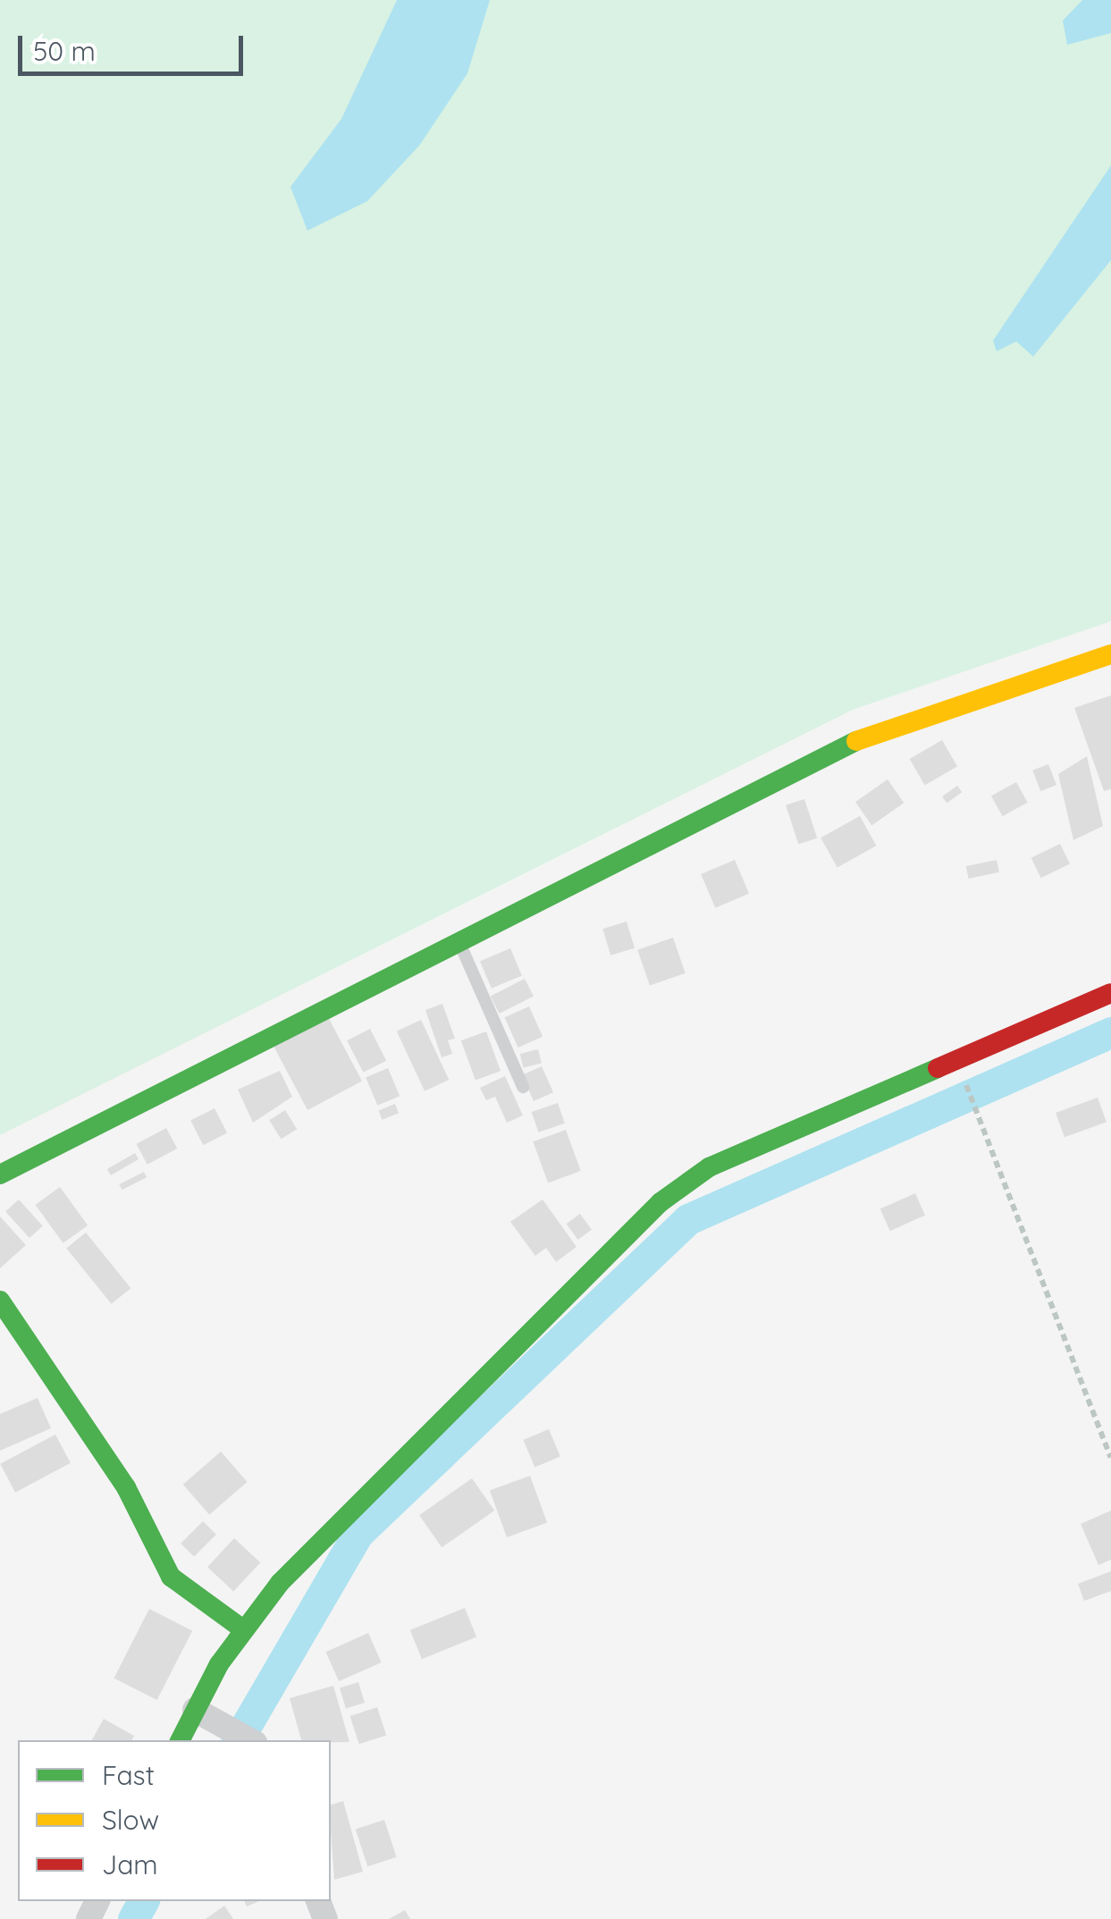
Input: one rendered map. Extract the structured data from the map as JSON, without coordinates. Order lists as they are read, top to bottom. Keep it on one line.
{"legend":["Fast","Slow","Jam"],"scale_bar":"50 m"}
